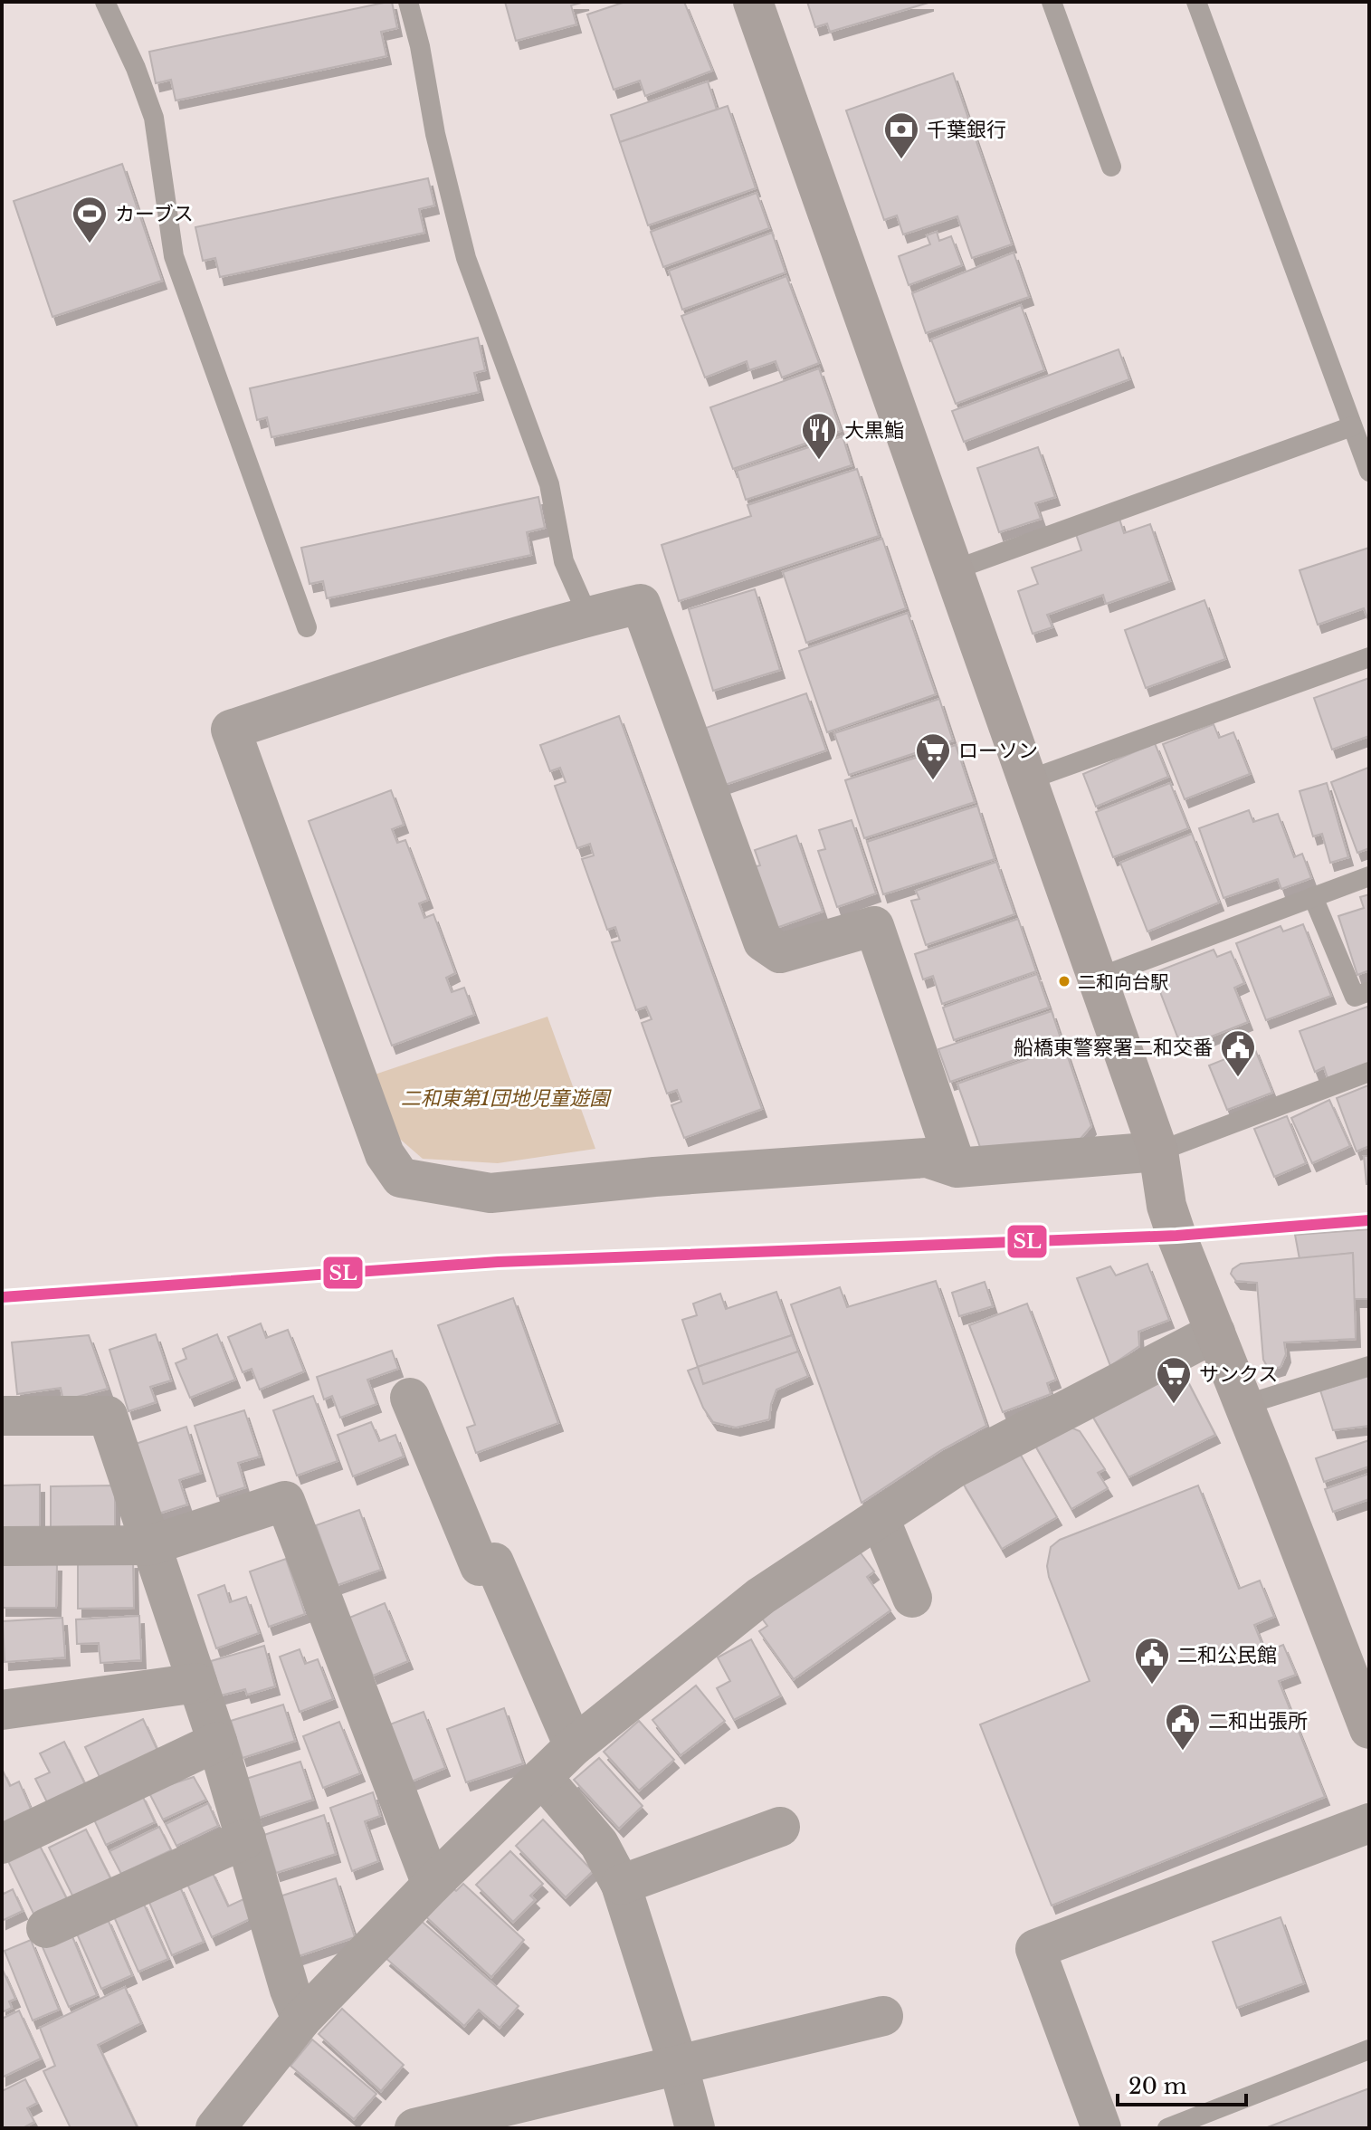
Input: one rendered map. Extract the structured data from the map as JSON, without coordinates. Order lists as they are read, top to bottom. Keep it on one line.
{"parks":["二和東第1団地児童遊園"],"places":{"bank":["千葉銀行"],"sports":["カーブス"],"restaurant":["大黒鮨"],"supermarket":["ローソン","サンクス"],"other":["二和向台駅"],"public building":["船橋東警察署二和交番","二和公民館","二和出張所"]},"lines":["transit line SL"],"scale_bar":"20 m"}
